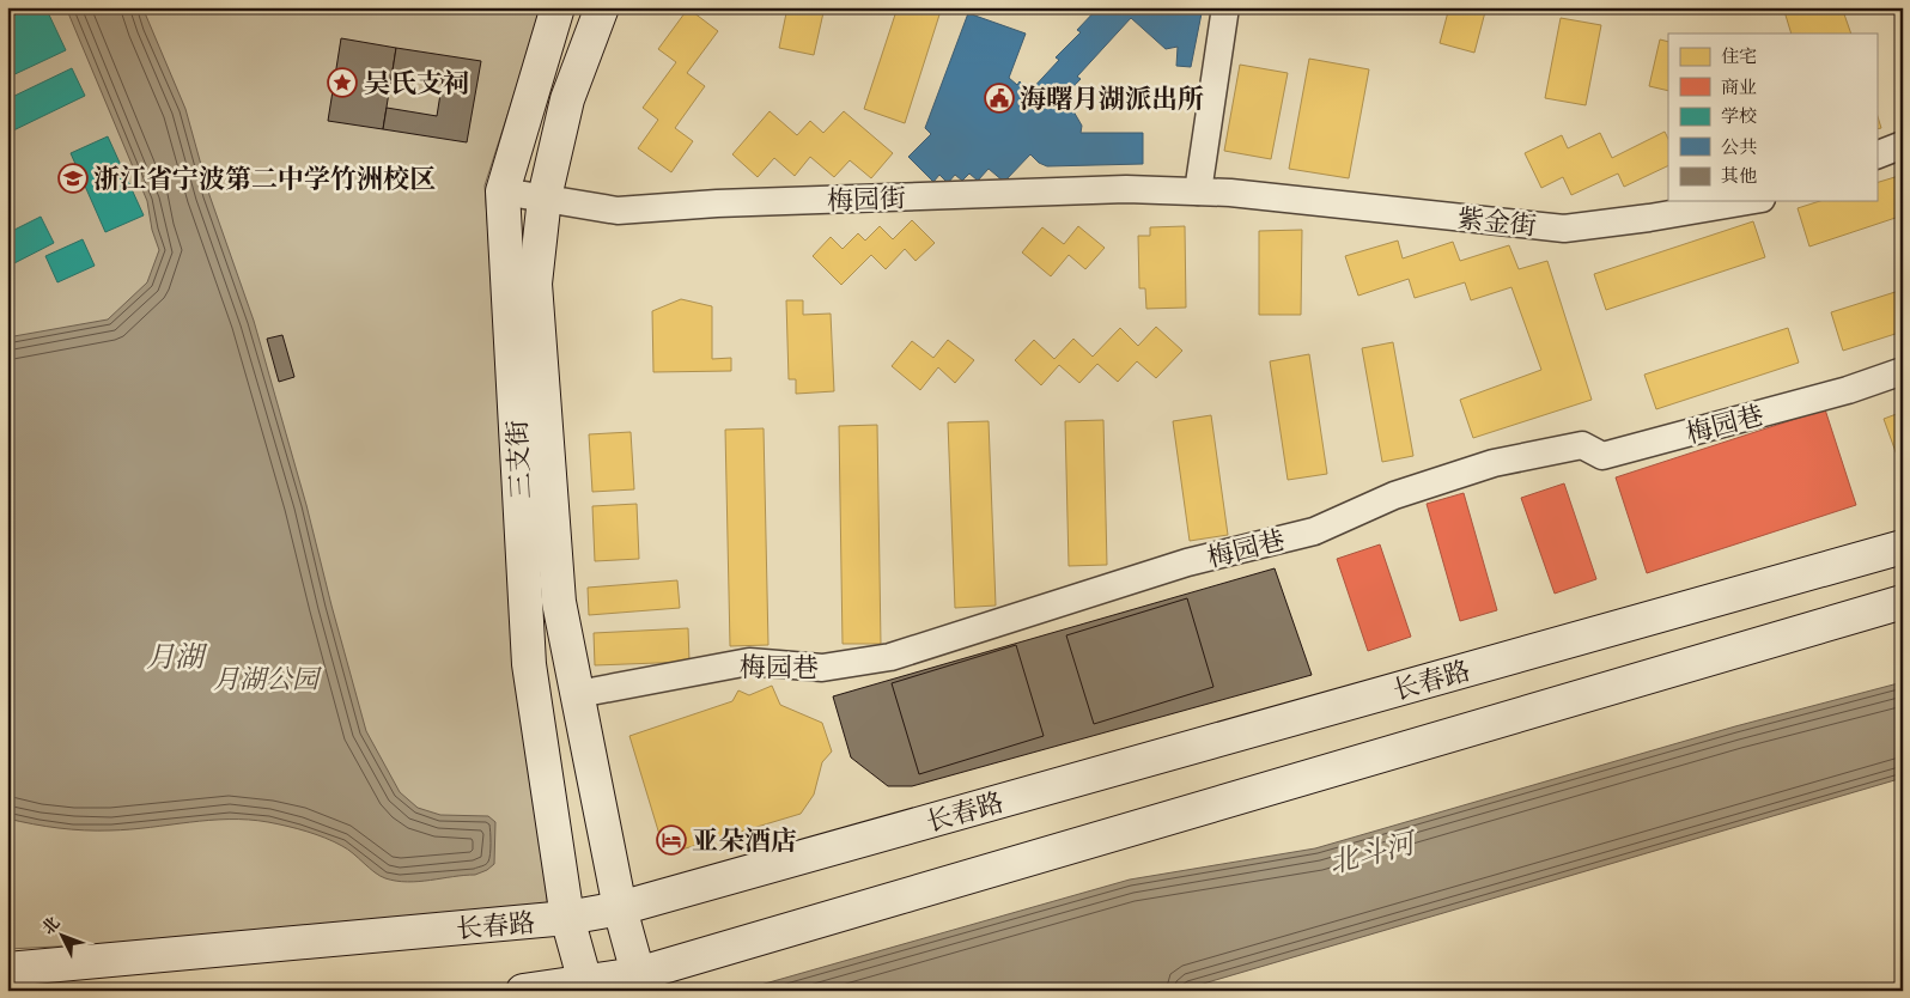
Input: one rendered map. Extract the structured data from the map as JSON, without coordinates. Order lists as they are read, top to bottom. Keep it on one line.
{"streets":{"main road":["三支街","长春路"],"street":["梅园街","紫金街","梅园巷"]},"crossings":[["梅园街","紫金街"],["梅园街","三支街"],["梅园巷","三支街"],["三支街","长春路"]],"water":["月湖","北斗河"],"parks":["月湖公园"],"places":{"place":["吴氏支祠"],"public building":["海曙月湖派出所"],"school or university":["浙江省宁波第二中学竹洲校区"],"hotel":["亚朵酒店"]},"legend":["住宅","商业","学校","公共","其他"],"north":"top left"}
